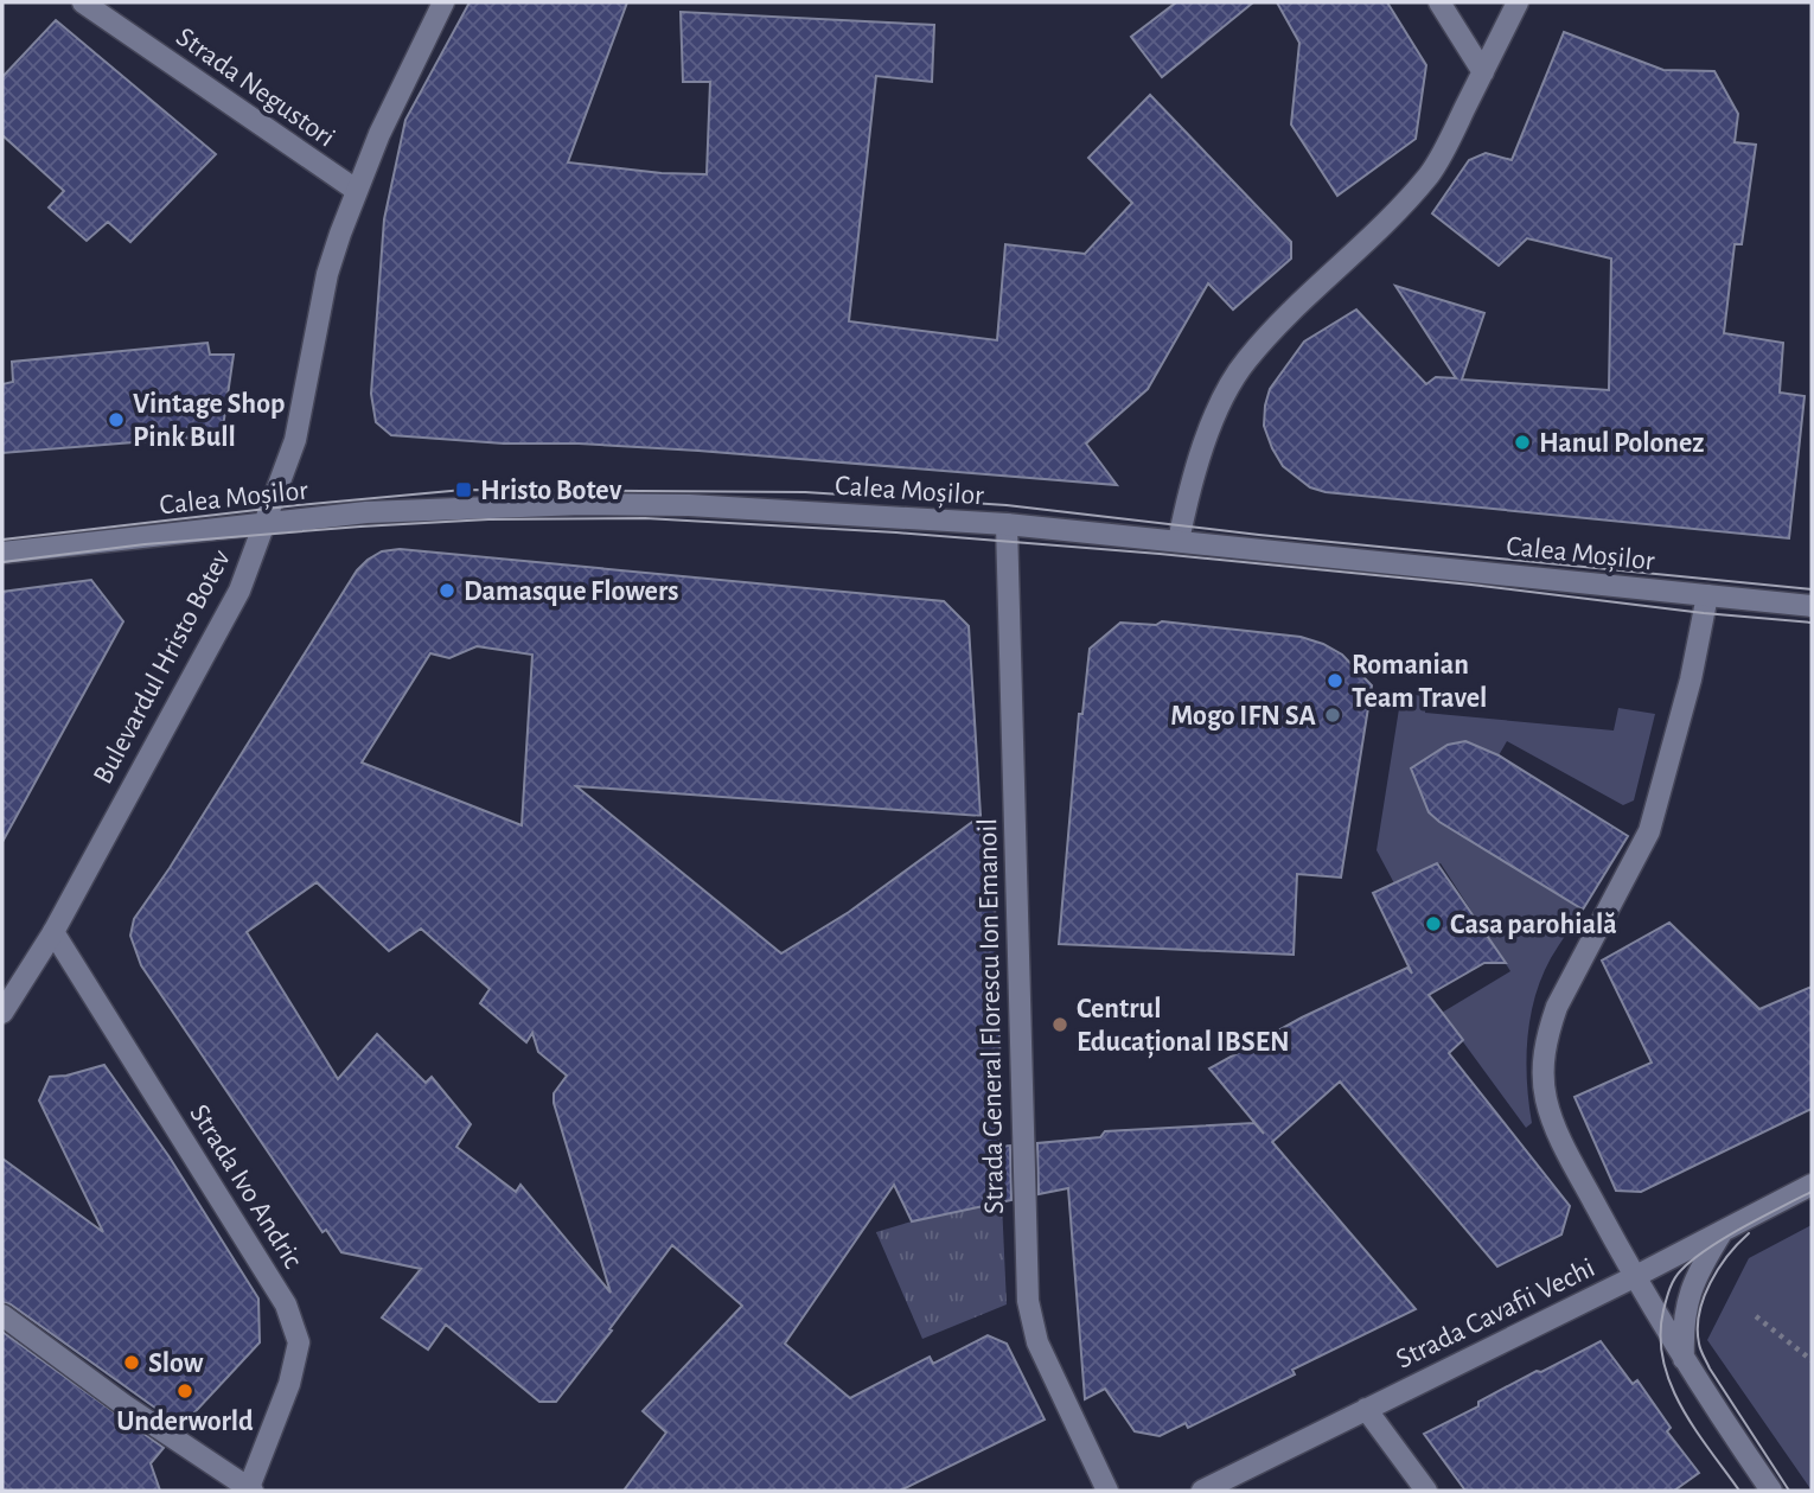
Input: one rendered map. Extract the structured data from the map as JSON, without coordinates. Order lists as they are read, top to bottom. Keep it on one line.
{"streets":{"street":["Strada Negustori","Calea Moșilor","Bulevardul Hristo Botev","Strada General Florescu Ion Emanoil","Strada Ivo Andric","Strada Cavafii Vechi"]},"crossings":[["Strada Negustori","Bulevardul Hristo Botev"],["Calea Moșilor","Bulevardul Hristo Botev"],["Calea Moșilor","Strada General Florescu Ion Emanoil"],["Bulevardul Hristo Botev","Strada Ivo Andric"]],"places":{"other":["Vintage Shop Pink Bull","Hanul Polonez","Damasque Flowers","Romanian Team Travel","Mogo IFN SA","Casa parohială","Centrul Educațional IBSEN","Slow","Underworld"],"transit":["Hristo Botev"]}}
